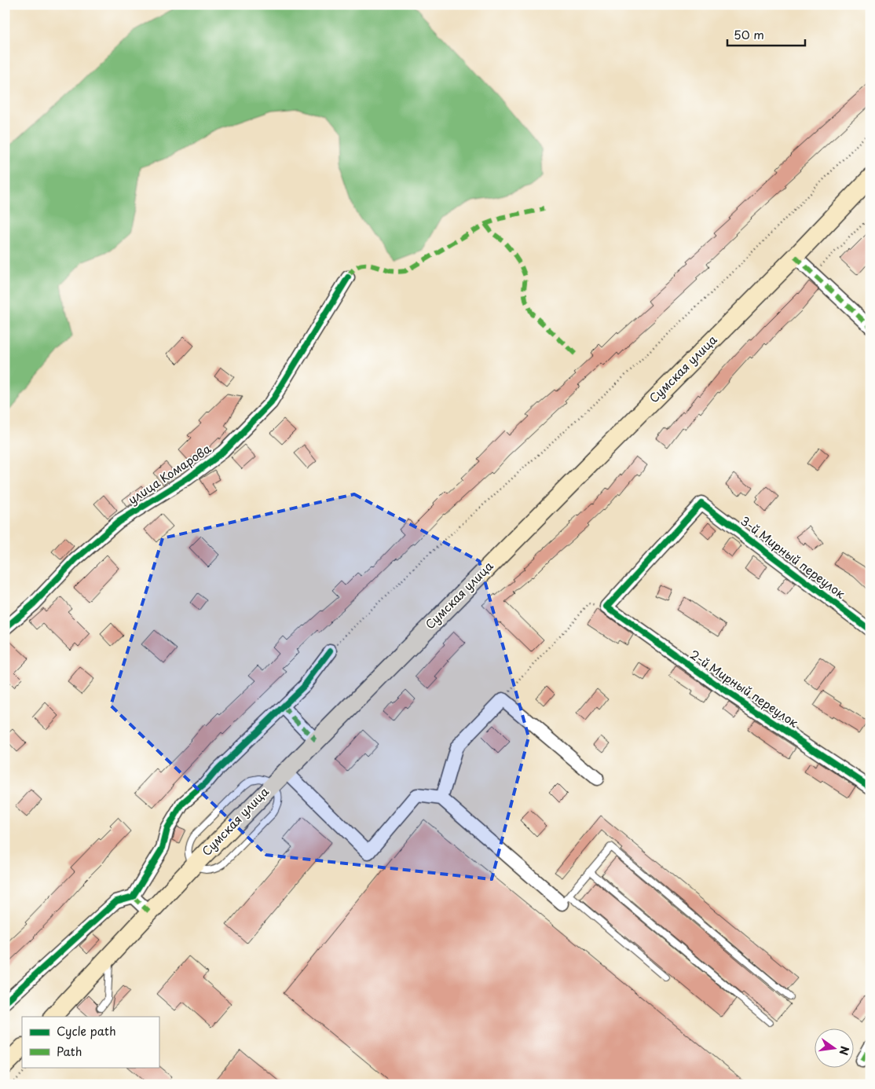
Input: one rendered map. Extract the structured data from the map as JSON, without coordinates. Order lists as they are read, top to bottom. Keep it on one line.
{"streets":{"main road":["Сумская улица"],"street":["улица Комарова","3-й Мирный переулок","2-й Мирный переулок"]},"crossings":[["3-й Мирный переулок","2-й Мирный переулок"]],"legend":["Cycle path","Path"],"scale_bar":"50 m","north":"right"}
